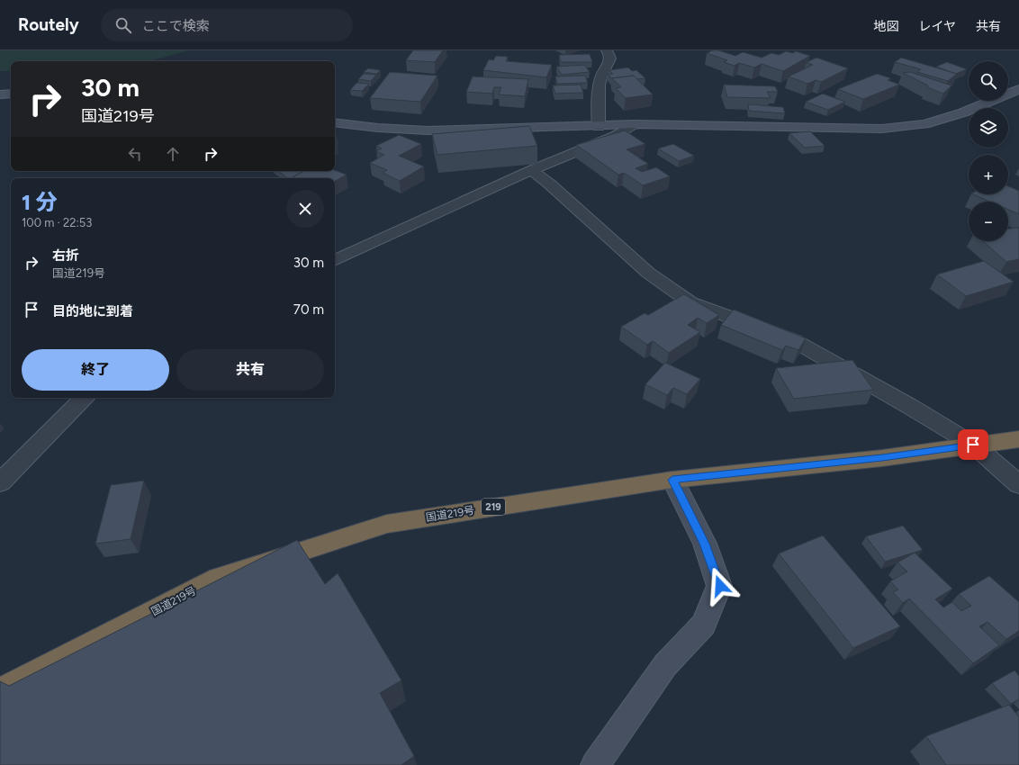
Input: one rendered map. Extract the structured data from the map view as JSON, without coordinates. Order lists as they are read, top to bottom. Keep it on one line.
{"streets":{"highway":["219","国道219号"]},"page":{"header":"Routely","search":"ここで検索","nav":["地図","レイヤ","共有"],"map_buttons":["+","−"],"turn":["30 m","国道219号"],"heading":["1 分","100 m · 22:53"],"list":[{"name":"右折","note":"国道219号","value":"30 m"},{"name":"目的地に到着","value":"70 m"}],"buttons":["終了","共有"]}}
